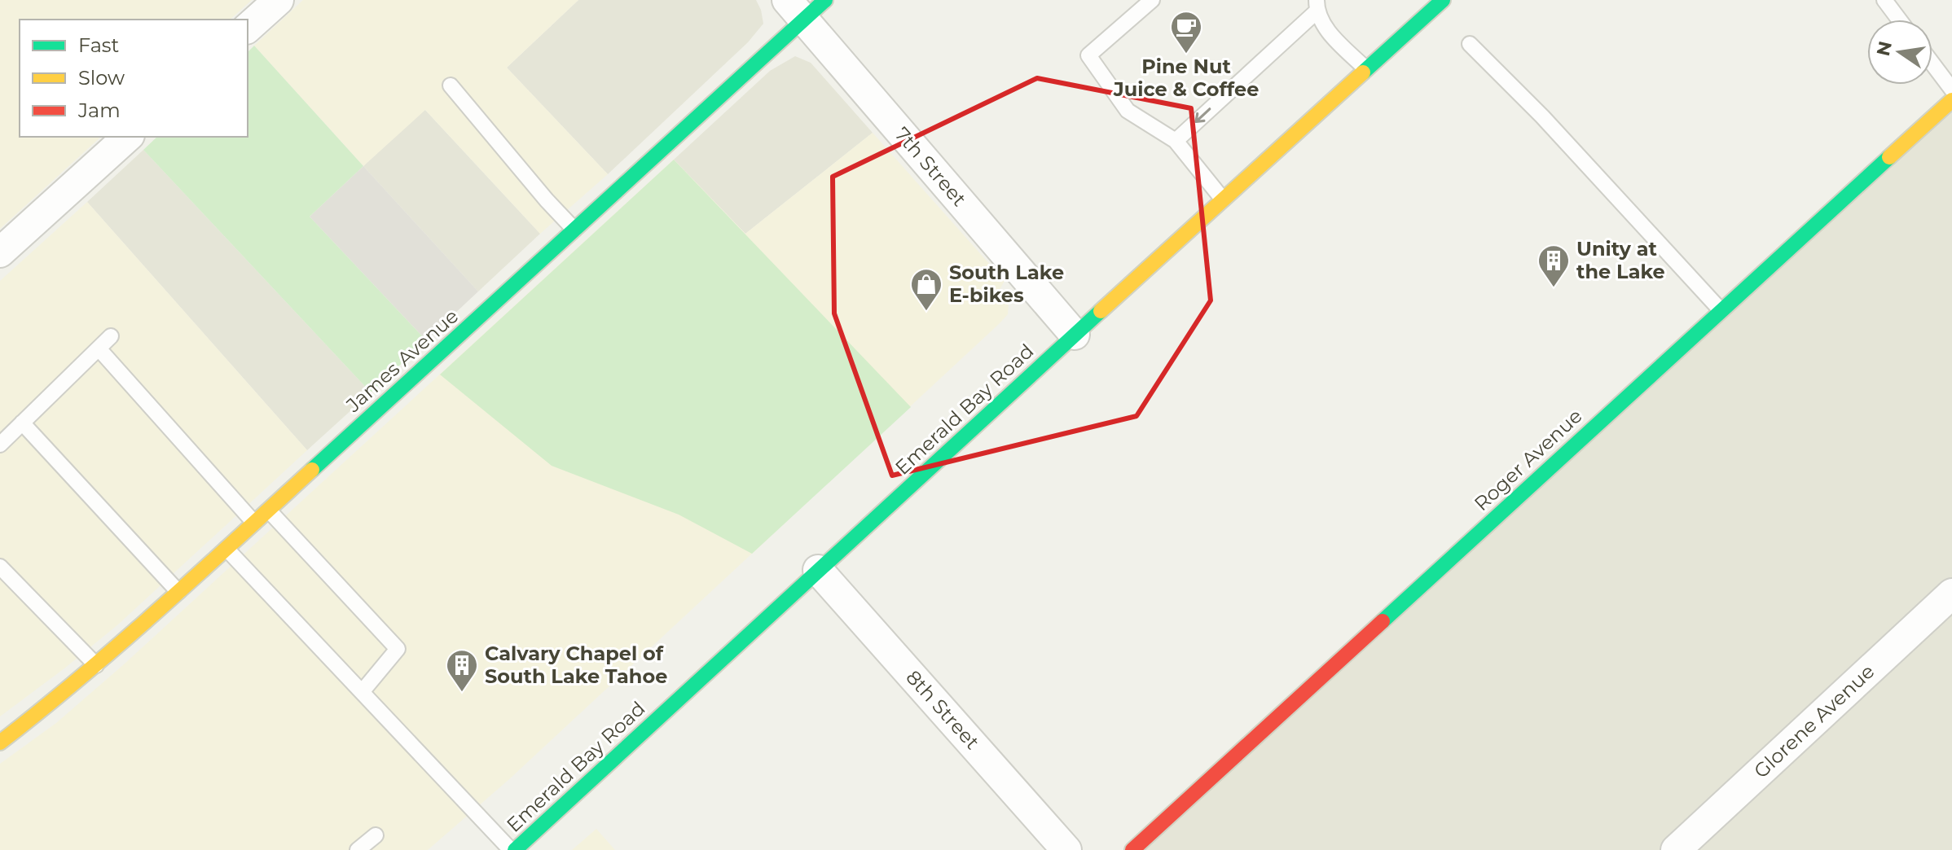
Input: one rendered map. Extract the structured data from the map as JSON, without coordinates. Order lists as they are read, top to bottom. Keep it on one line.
{"streets":{"street":["7th Street","James Avenue","Emerald Bay Road","Roger Avenue","8th Street","Glorene Avenue"]},"crossings":[["7th Street","James Avenue"],["7th Street","Emerald Bay Road"],["Emerald Bay Road","8th Street"]],"places":{"cafe":["Pine Nut Juice & Coffee"],"building":["Unity at the Lake","Calvary Chapel of South Lake Tahoe"],"shop":["South Lake E-bikes"]},"legend":["Fast","Slow","Jam"],"north":"left"}
